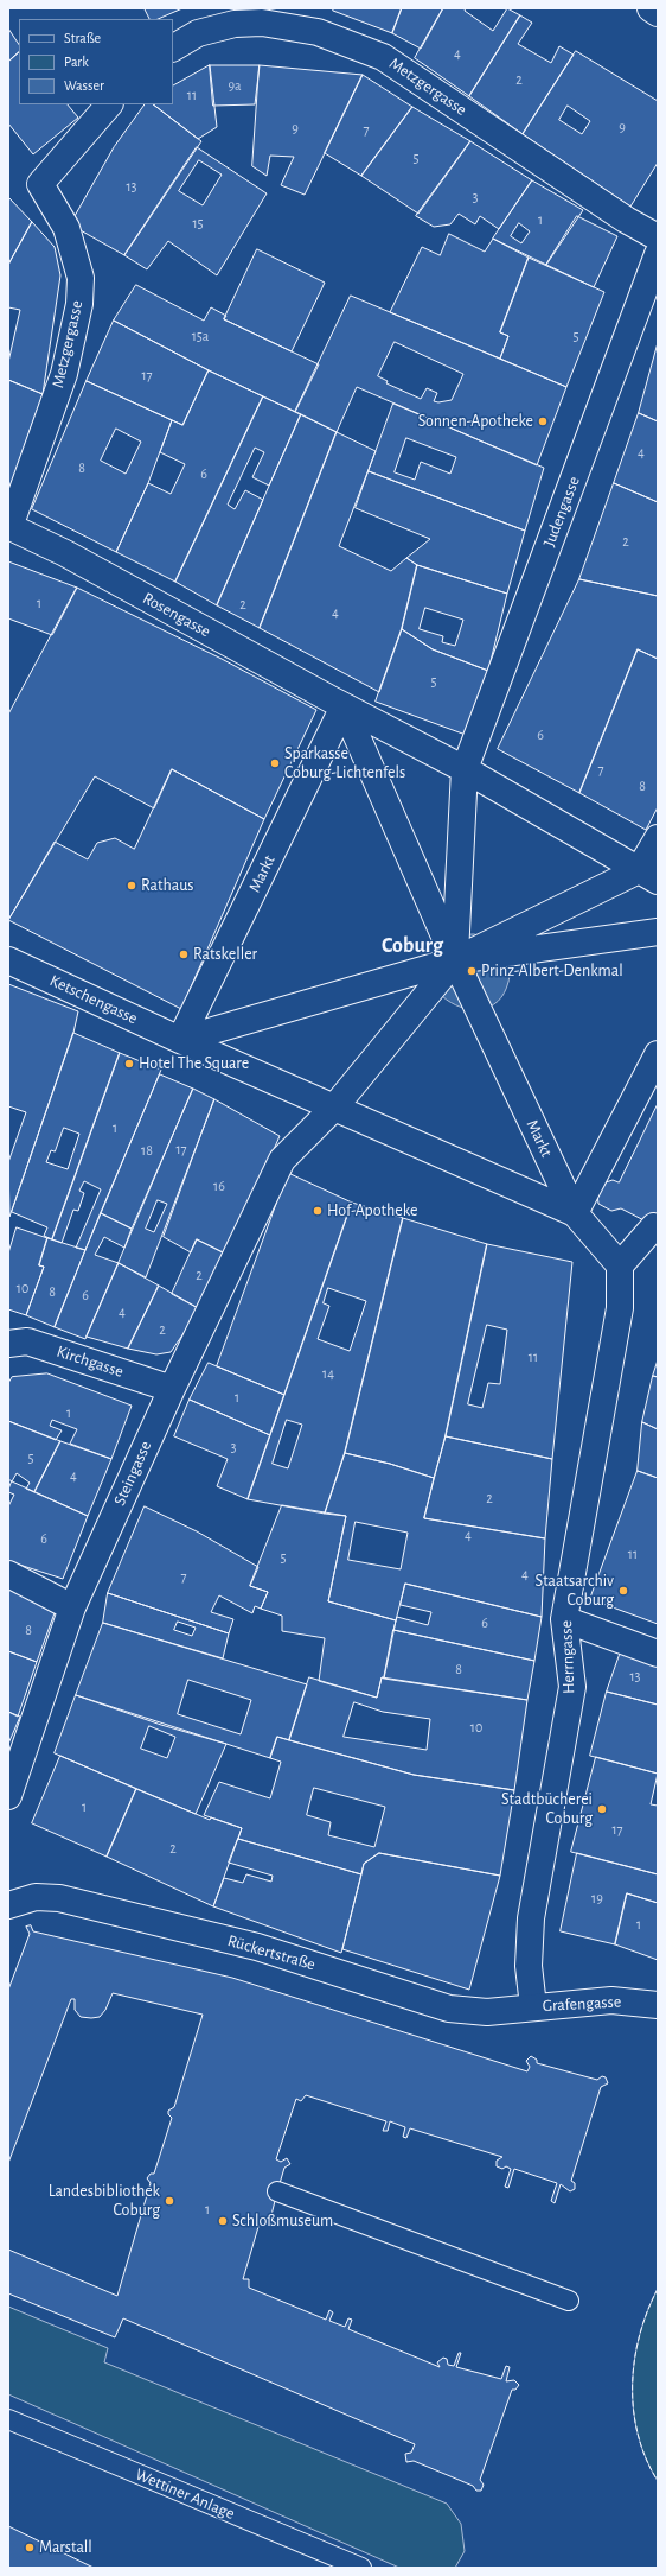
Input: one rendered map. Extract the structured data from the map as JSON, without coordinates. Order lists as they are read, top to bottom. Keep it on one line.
{"streets":{"street":["Metzgergasse","Judengasse","Rosengasse","Markt","Ketschengasse","Kirchgasse","Steingasse","Herrngasse","Rückertstraße","Grafengasse"],"lane":["Wettiner Anlage"]},"crossings":[["Metzgergasse","Rosengasse"],["Judengasse","Markt"],["Rosengasse","Markt"],["Markt","Ketschengasse"],["Kirchgasse","Steingasse"],["Herrngasse","Rückertstraße"],["Herrngasse","Grafengasse"],["Rückertstraße","Grafengasse"]],"districts":["Coburg"],"places":["Sonnen-Apotheke","Sparkasse Coburg-Lichtenfels","Rathaus","Ratskeller","Prinz-Albert-Denkmal","Hotel The Square","Hof-Apotheke","Staatsarchiv Coburg","Stadtbücherei Coburg","Landesbibliothek Coburg","Schloßmuseum","Marstall"],"house_numbers":["4","2","9a","11","9","9","7","5","13","3","1","15","15a","5","17","4","8","6","2","1","2","4","5","6","7","8","1","17","18","16","2","10","8","6","4","2","11","14","1","1","3","5","4","2","4","6","11","5","4","7","6","8","8","13","10","1","17","2","19","1","1"],"legend":["Straße","Park","Wasser"]}
